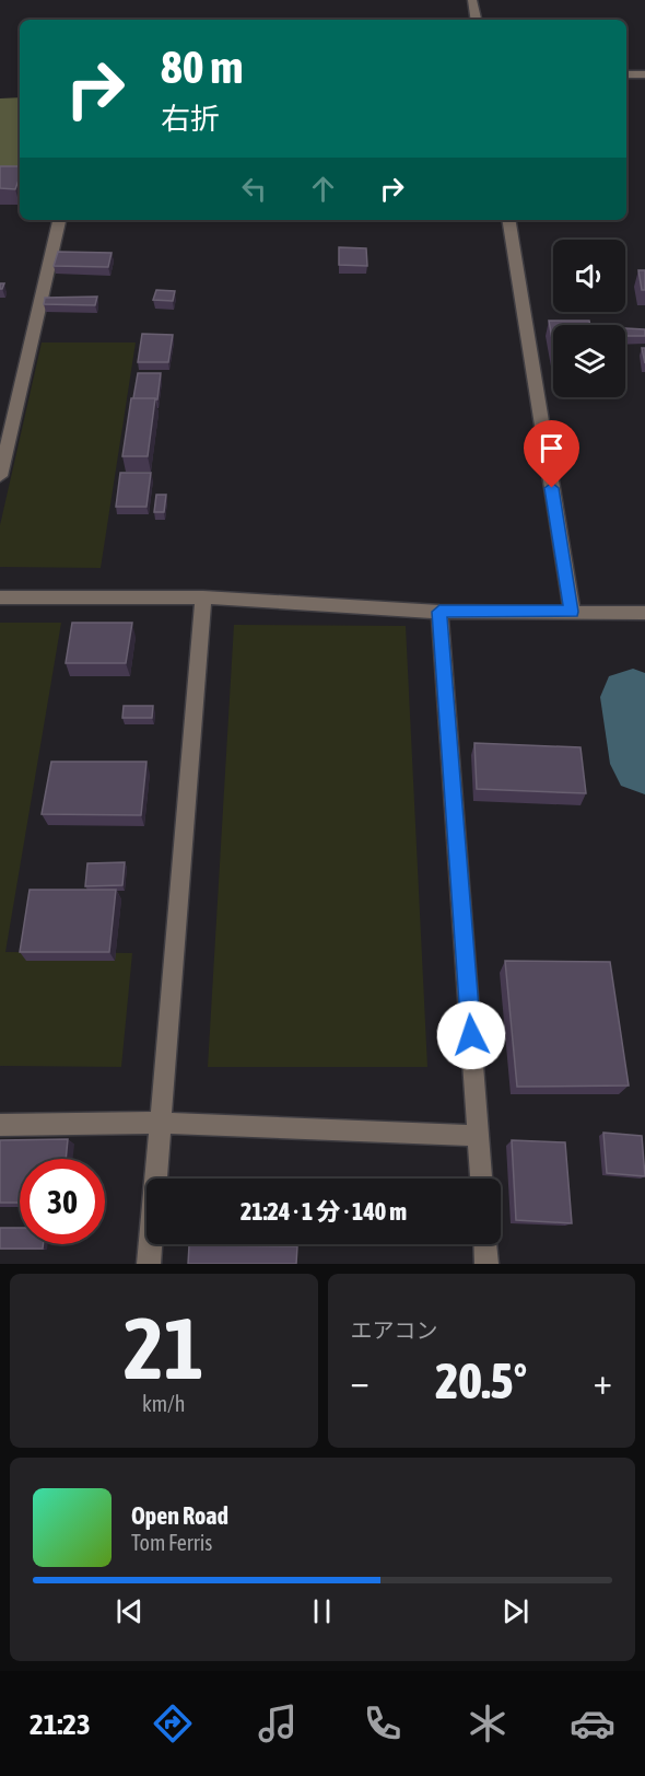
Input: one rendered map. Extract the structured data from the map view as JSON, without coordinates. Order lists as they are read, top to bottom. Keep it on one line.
{"page":{"turn":["80 m","右折"],"limit":"30","trip":"21:24 · 1 分 · 140 m","tile":[["21","km/h"],"エアコン"],"heat":["−","20.5°","+"],"song":["Open Road","Tom Ferris"],"tabs":"21:23"}}
